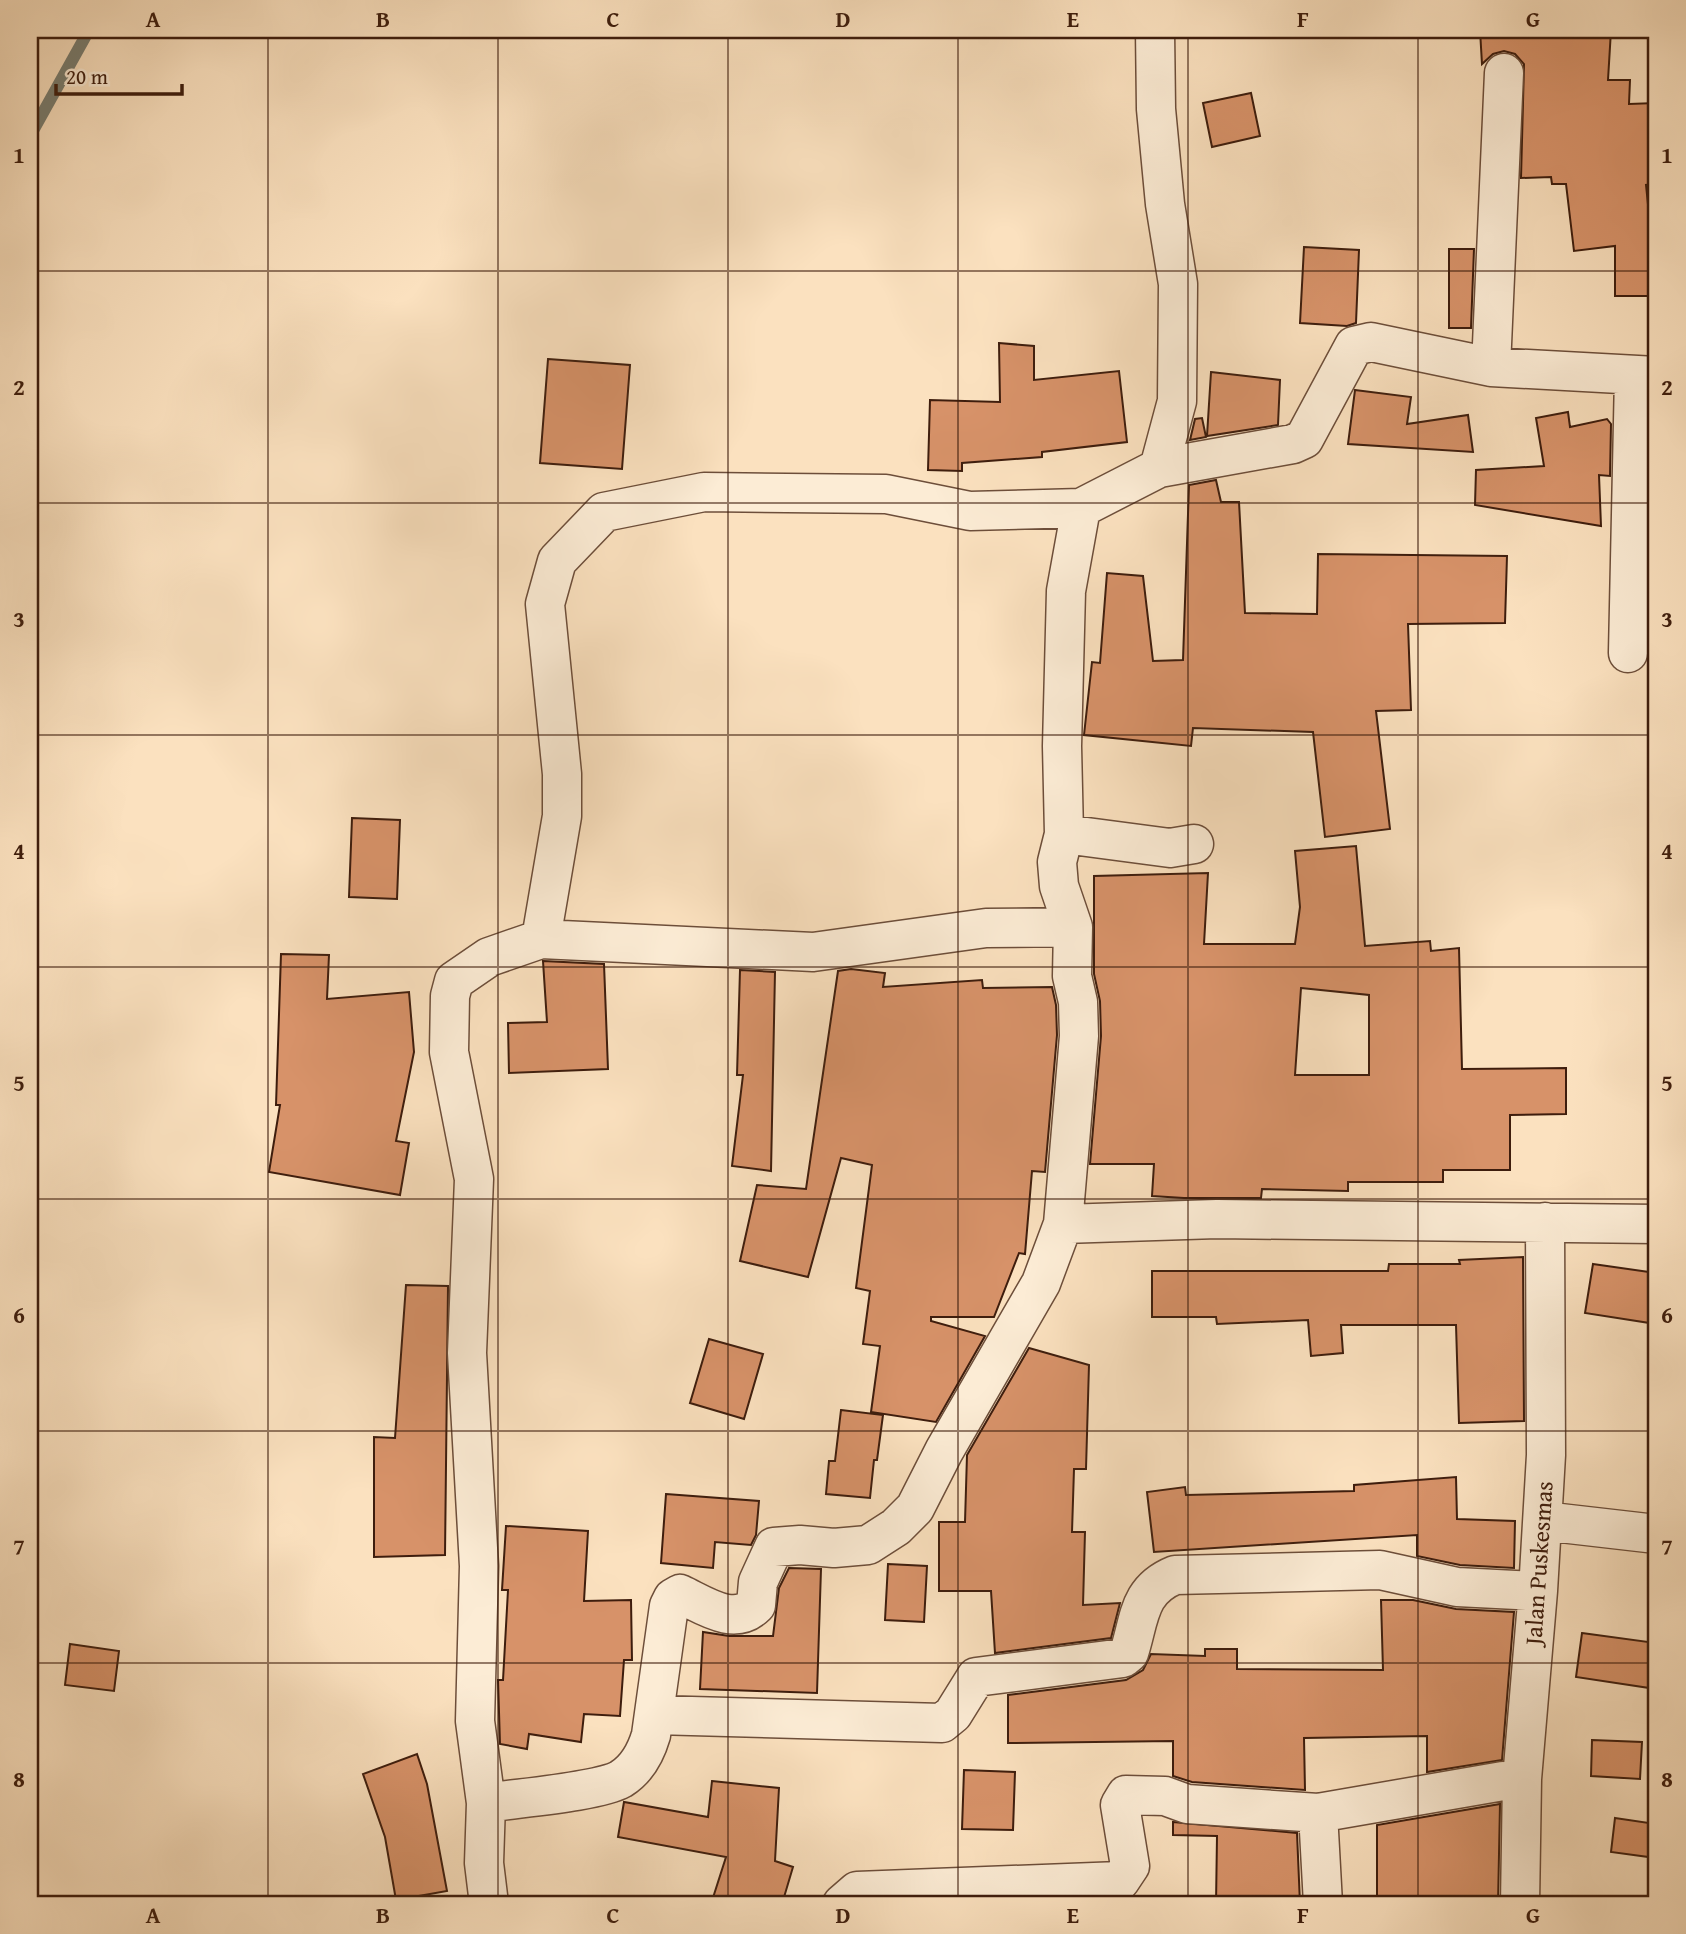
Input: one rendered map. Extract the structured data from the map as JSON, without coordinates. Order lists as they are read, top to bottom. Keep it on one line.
{"streets":{"street":["Jalan Puskesmas"]},"scale_bar":"20 m","grid":{"columns":["A","B","C","D","E","F","G"],"rows":["1","2","3","4","5","6","7","8"]}}
